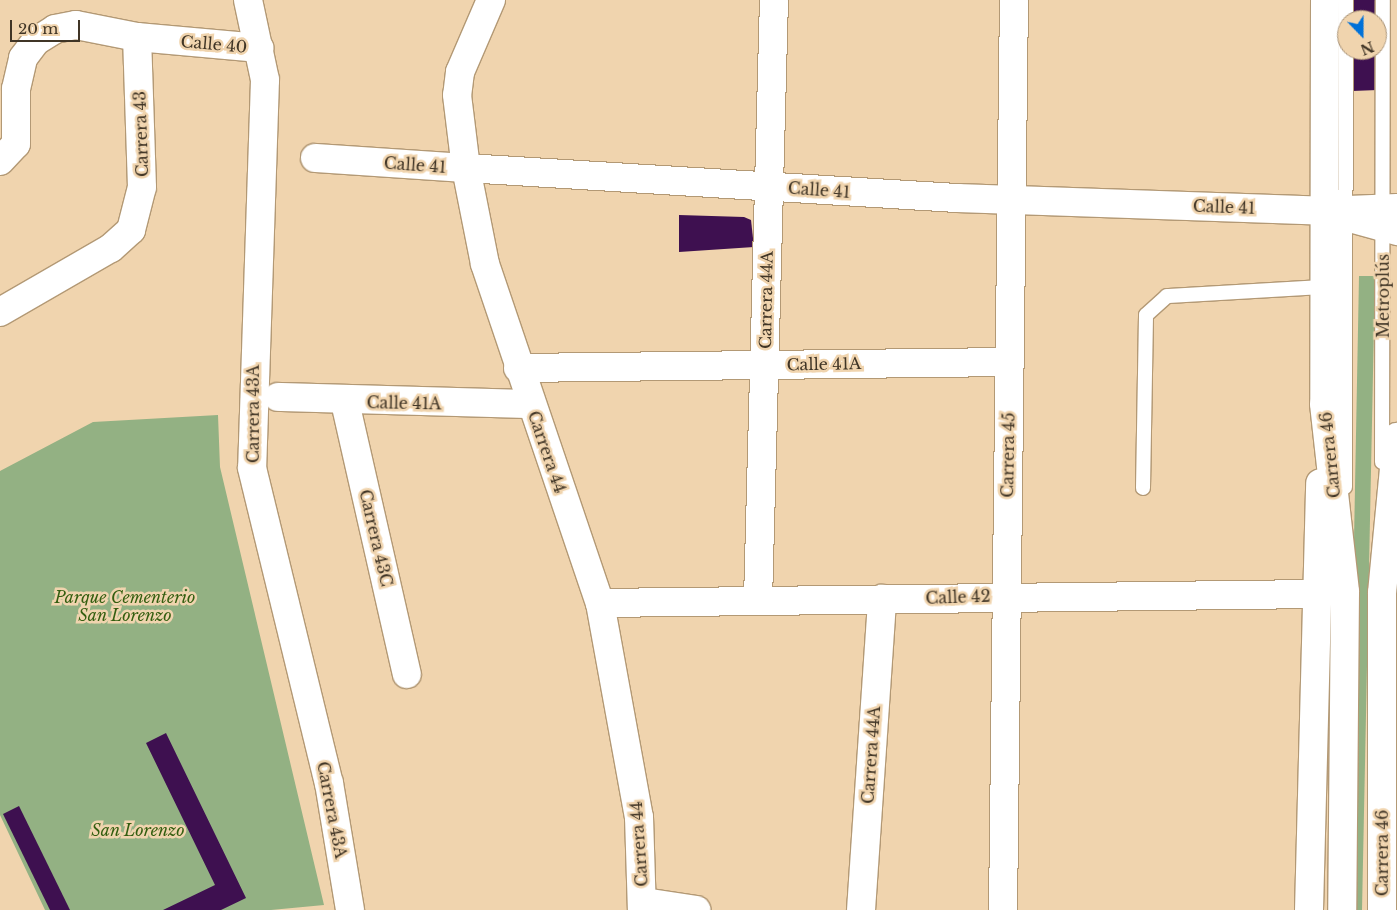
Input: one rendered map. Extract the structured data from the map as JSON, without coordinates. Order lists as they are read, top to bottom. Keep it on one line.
{"streets":{"street":["Calle 40","Carrera 43","Calle 41","Carrera 44A","Calle 41A","Carrera 43A","Carrera 44","Carrera 45","Carrera 46","Carrera 43C","Calle 42"],"lane":["Metroplús"]},"crossings":[["Calle 40","Carrera 43"],["Calle 40","Carrera 43A"],["Calle 41","Metroplús"],["Calle 41","Carrera 44A"],["Calle 41","Carrera 44"],["Calle 41","Carrera 45"],["Calle 41","Carrera 46"],["Metroplús","Carrera 46"],["Carrera 44A","Calle 41A"],["Carrera 44A","Calle 42"],["Calle 41A","Carrera 44"],["Calle 41A","Carrera 45"],["Calle 41A","Carrera 43C"],["Carrera 44","Calle 42"],["Carrera 45","Calle 42"]],"parks":["Parque Cementerio San Lorenzo","San Lorenzo"],"scale_bar":"20 m","north":"bottom"}
